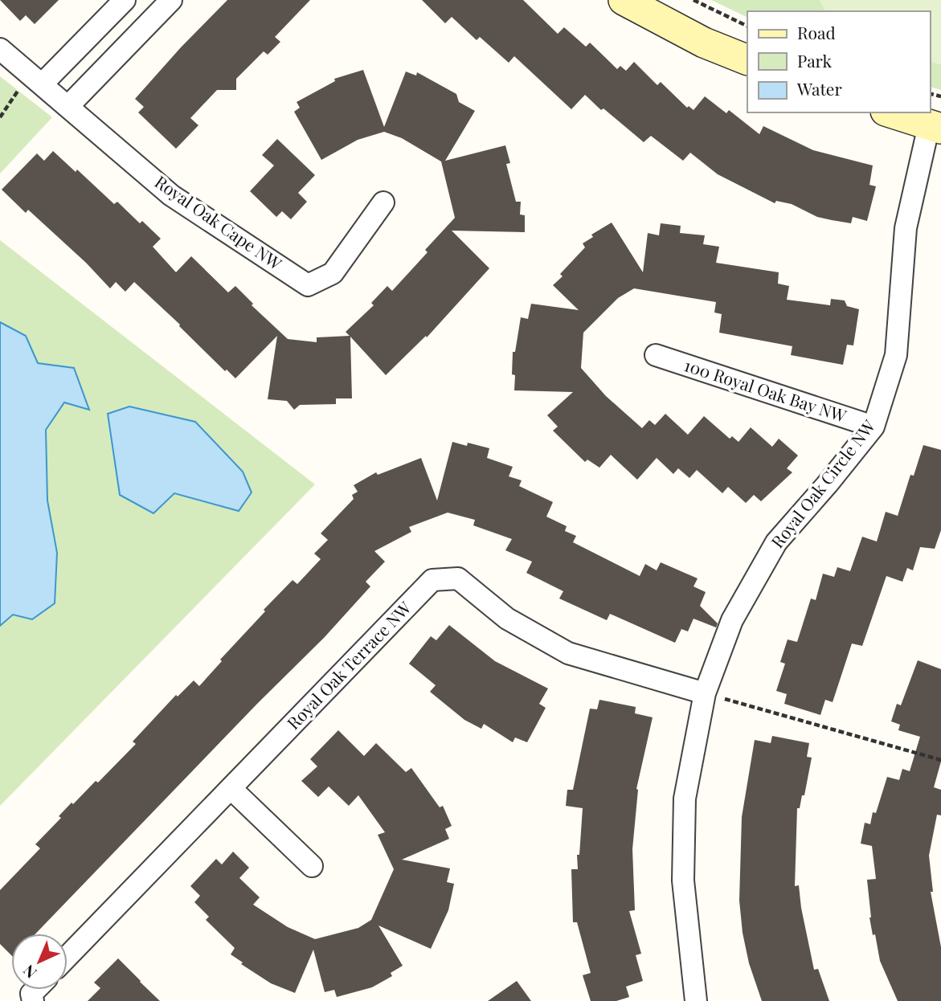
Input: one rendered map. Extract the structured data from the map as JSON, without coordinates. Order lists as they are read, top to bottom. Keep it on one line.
{"streets":{"street":["Royal Oak Cape NW","100 Royal Oak Bay NW","Royal Oak Circle NW","Royal Oak Terrace NW"]},"crossings":[["100 Royal Oak Bay NW","Royal Oak Circle NW"],["Royal Oak Circle NW","Royal Oak Terrace NW"]],"legend":["Road","Park","Water"],"north":"bottom left"}
